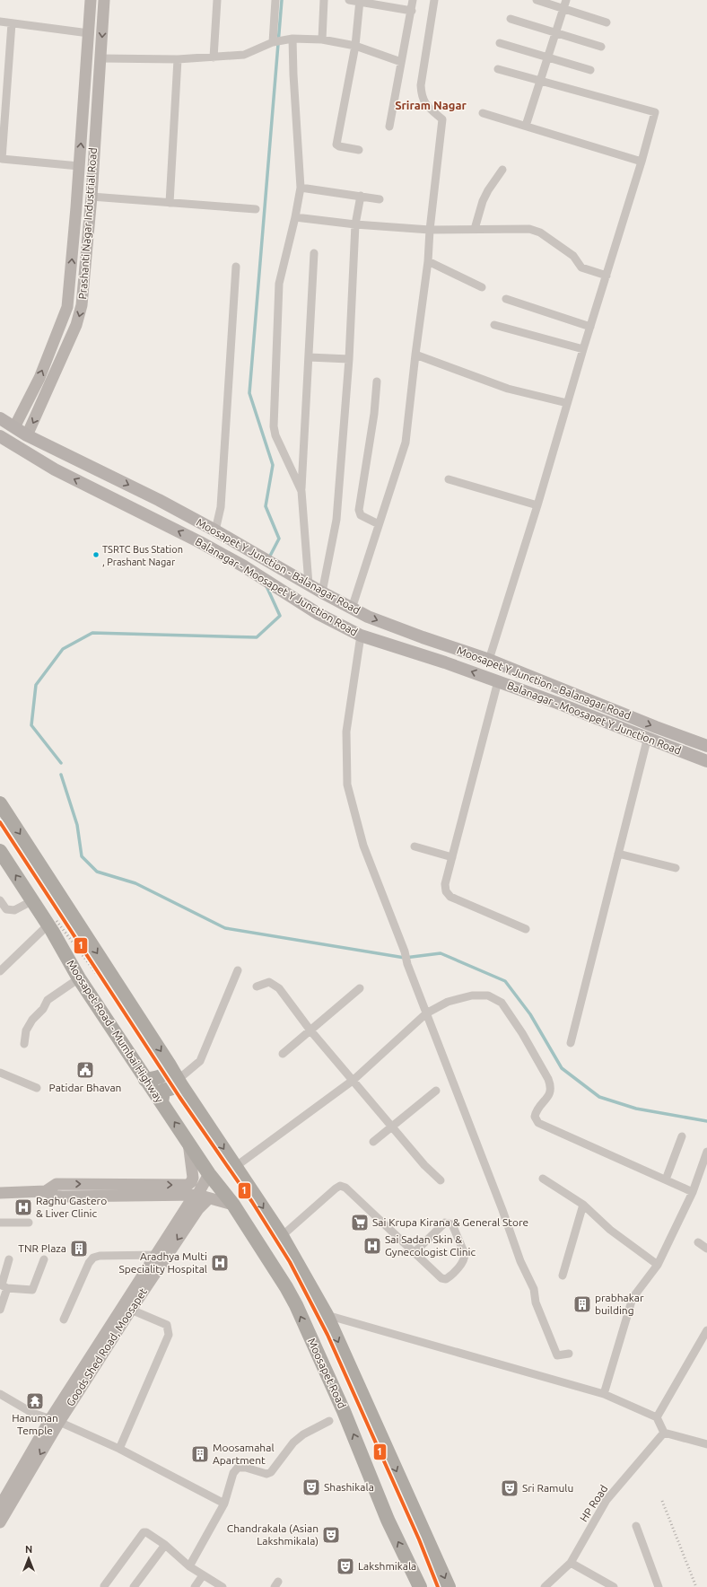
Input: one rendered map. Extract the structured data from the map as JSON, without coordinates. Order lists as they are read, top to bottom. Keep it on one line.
{"streets":{"highway":["Moosapet Road - Mumbai Highway","Moosapet Road"],"main road":["Moosapet Y Junction - Balanagar Road","Balanagar - Moosapet Y Junction Road"],"street":["Prashanti Nagar Industrial Road","Goods Shed Road, Moosapet","HP Road"]},"crossings":[["Prashanti Nagar Industrial Road","Moosapet Y Junction - Balanagar Road"],["Moosapet Road - Mumbai Highway","Goods Shed Road, Moosapet"],["Moosapet Road - Mumbai Highway","Moosapet Road"],["Goods Shed Road, Moosapet","Moosapet Road"]],"one_way":["Moosapet Y Junction - Balanagar Road","Balanagar - Moosapet Y Junction Road"],"districts":["Sriram Nagar"],"places":{"other":["TSRTC Bus Station , Prashant Nagar"],"public building":["Patidar Bhavan"],"hospital":["Raghu Gastero & Liver Clinic","Sai Sadan Skin & Gynecologist Clinic","Aradhya Multi Speciality Hospital"],"supermarket":["Sai Krupa Kirana & General Store"],"building":["TNR Plaza","prabhakar building","Moosamahal Apartment"],"temple":["Hanuman Temple"],"theatre":["Shashikala","Sri Ramulu","Chandrakala (Asian Lakshmikala)","Lakshmikala"]},"lines":["transit line 1"],"north":"top"}
